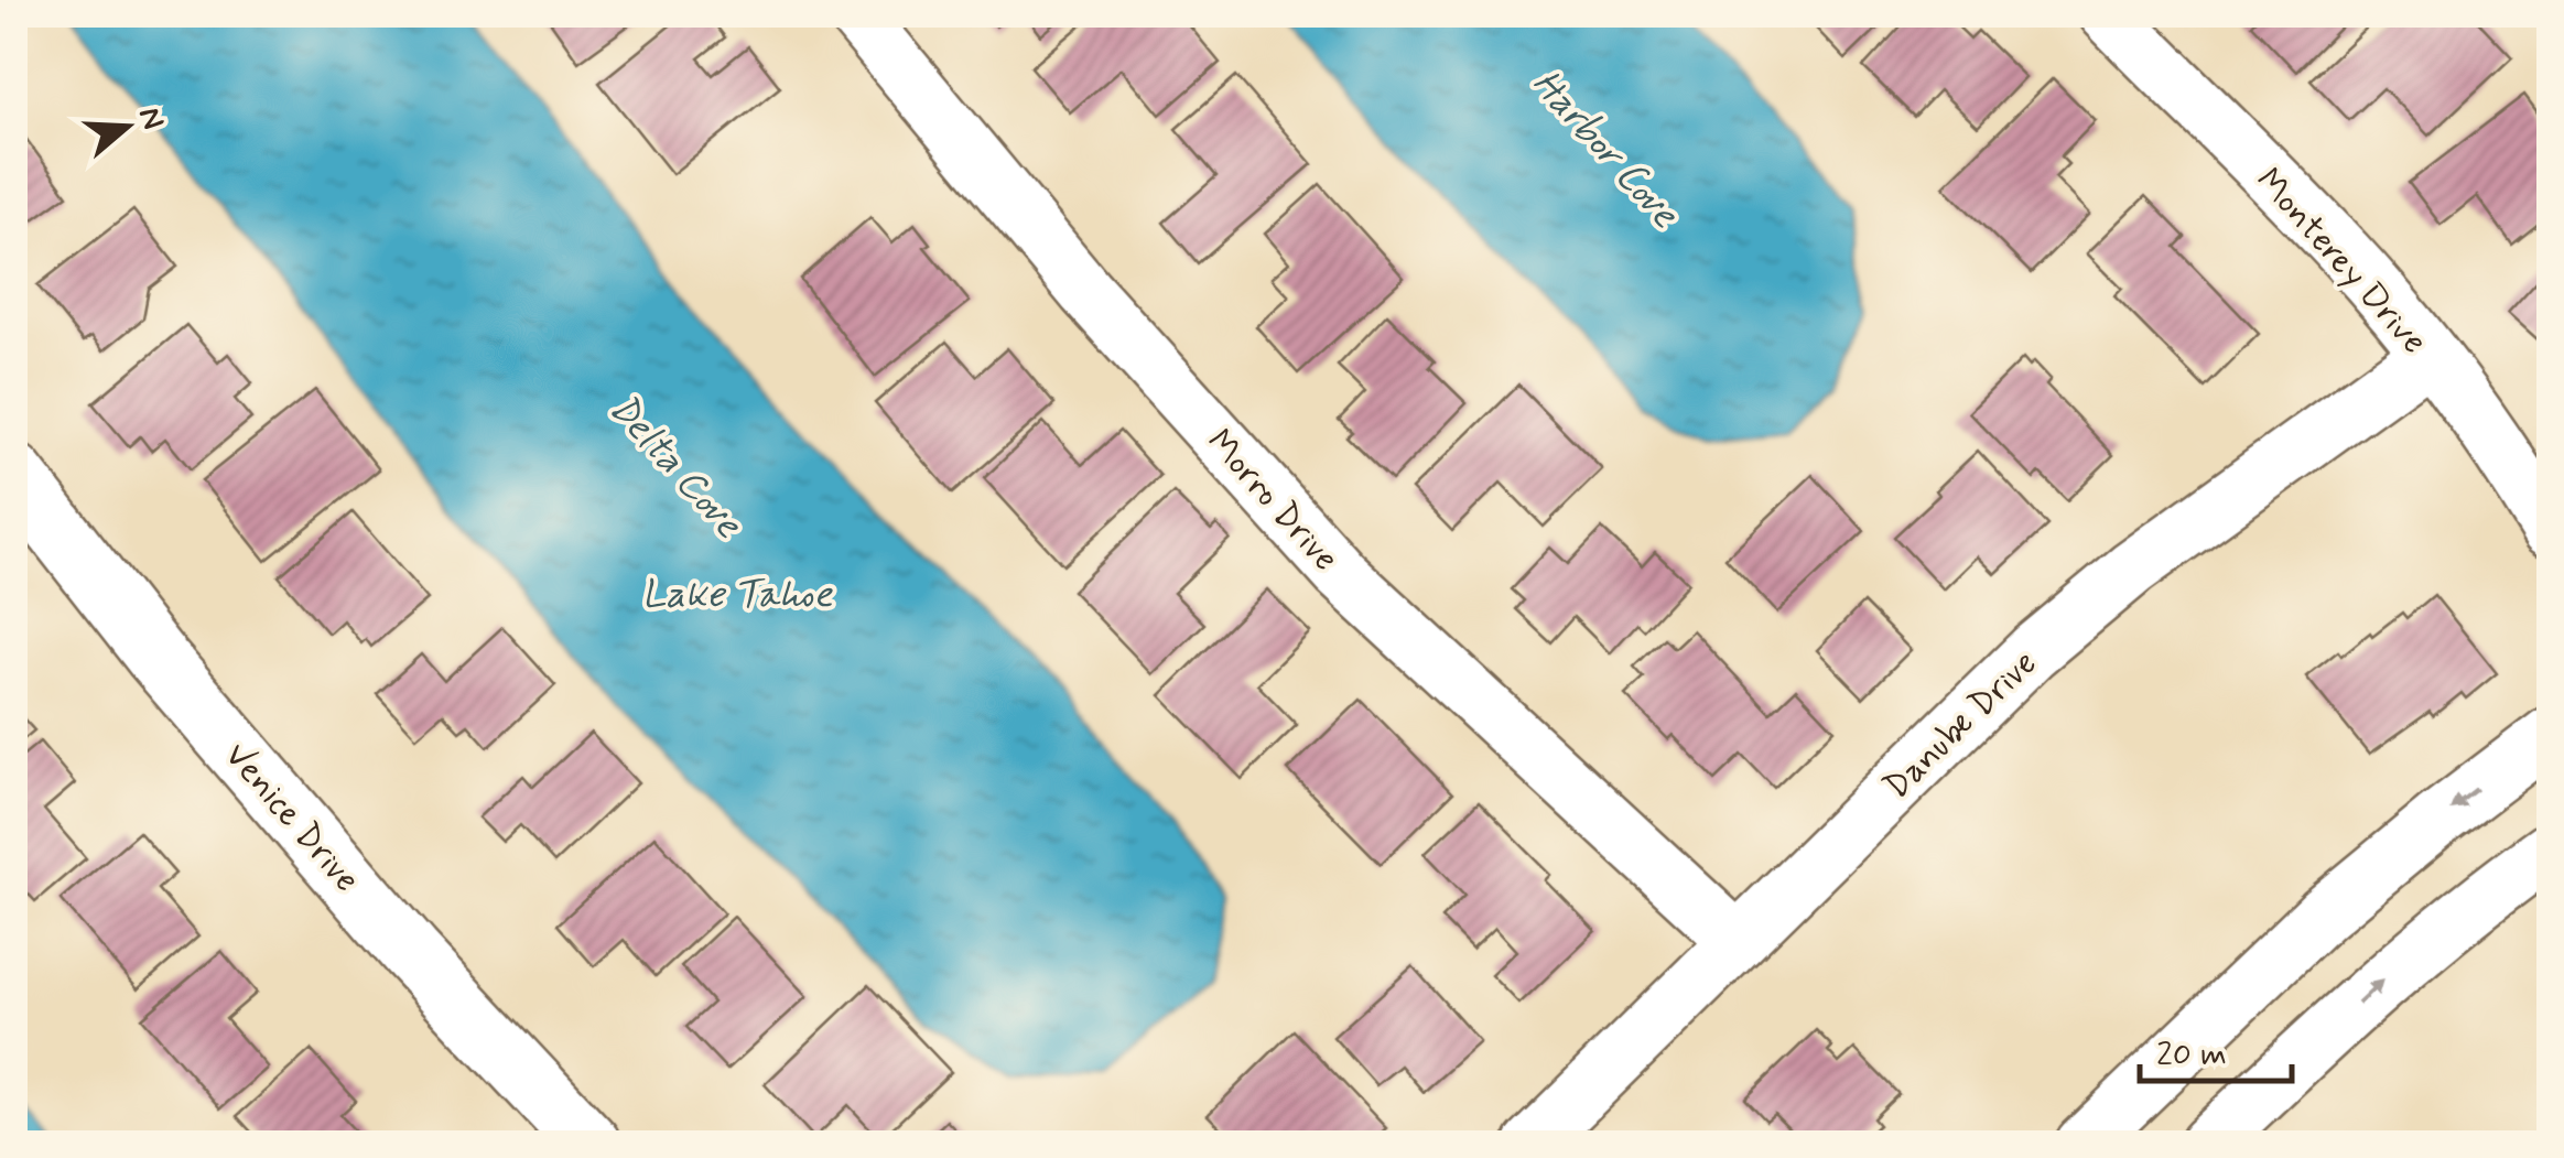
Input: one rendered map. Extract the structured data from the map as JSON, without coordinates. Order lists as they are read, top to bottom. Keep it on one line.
{"streets":{"street":["Monterey Drive","Morro Drive","Danube Drive","Venice Drive"]},"crossings":[["Monterey Drive","Danube Drive"],["Morro Drive","Danube Drive"]],"water":["Harbor Cove","Delta Cove","Lake Tahoe"],"scale_bar":"20 m","north":"right"}
